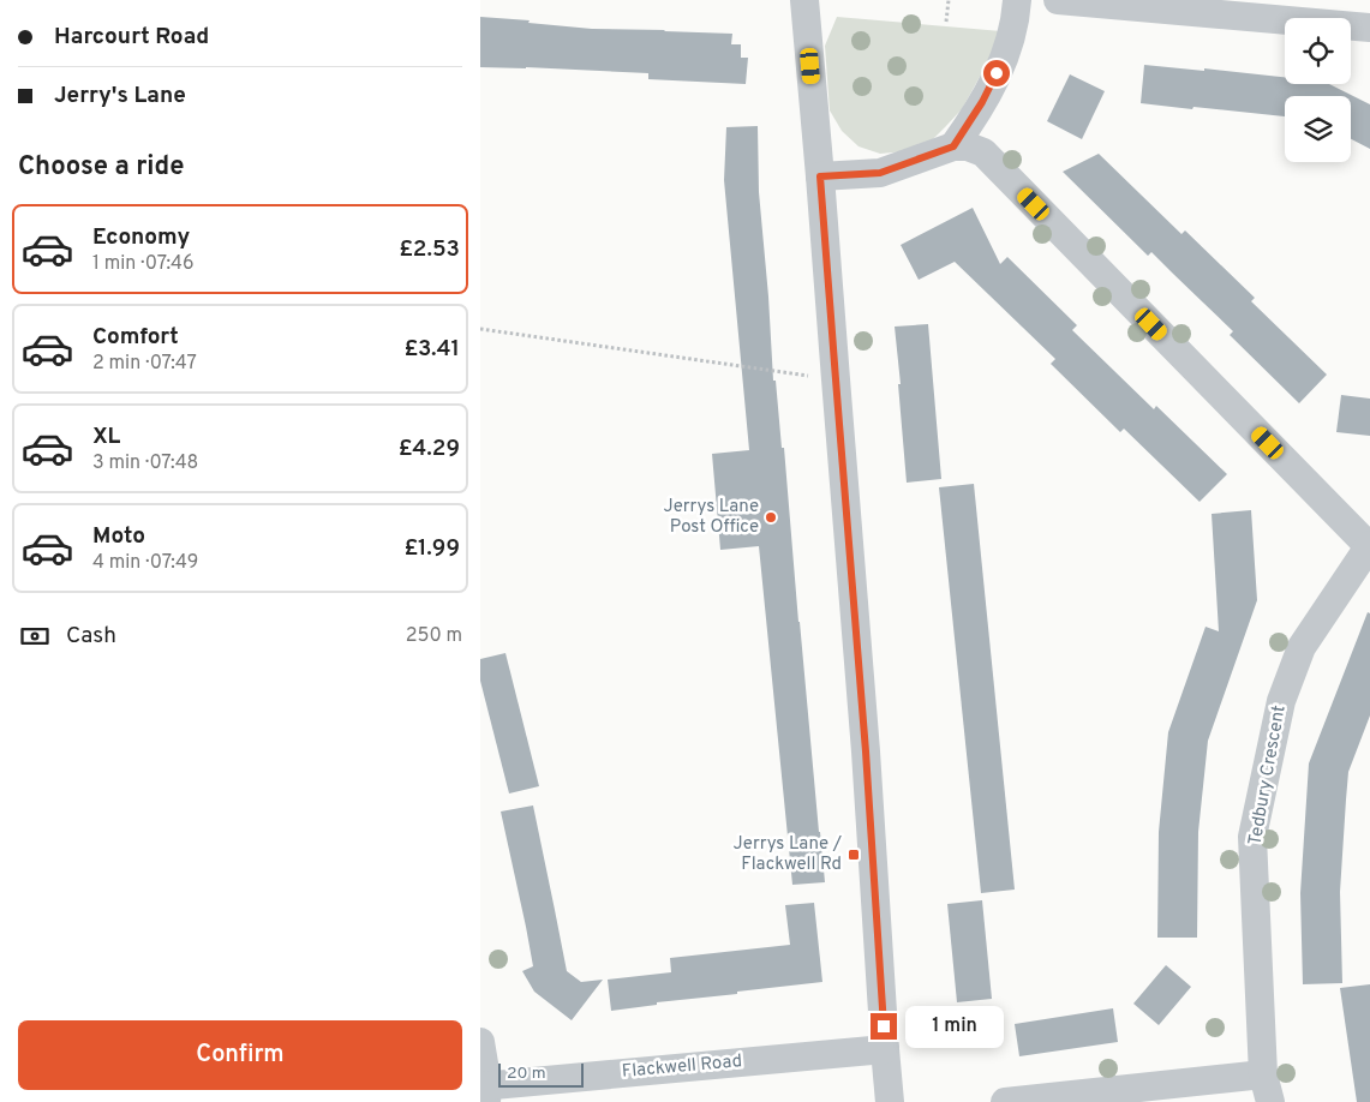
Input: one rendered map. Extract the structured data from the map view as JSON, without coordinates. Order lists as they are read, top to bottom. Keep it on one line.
{"streets":{"street":["Tedbury Crescent","Flackwell Road"]},"places":{"other":["Jerrys Lane Post Office"],"transit":["Jerrys Lane / Flackwell Rd"]},"scale_bar":"20 m","page":{"banner":["Harcourt Road","Jerry's Lane"],"heading":"Choose a ride","list":[{"name":"Economy","note":"1 min · 07:46","value":"£2.53"},{"name":"Comfort","note":"2 min · 07:47","value":"£3.41"},{"name":"XL","note":"3 min · 07:48","value":"£4.29"},{"name":"Moto","note":"4 min · 07:49","value":"£1.99"}],"pay":["Cash","250 m"],"bubble":"1 min","buttons":"Confirm","scale":"20 m"}}
